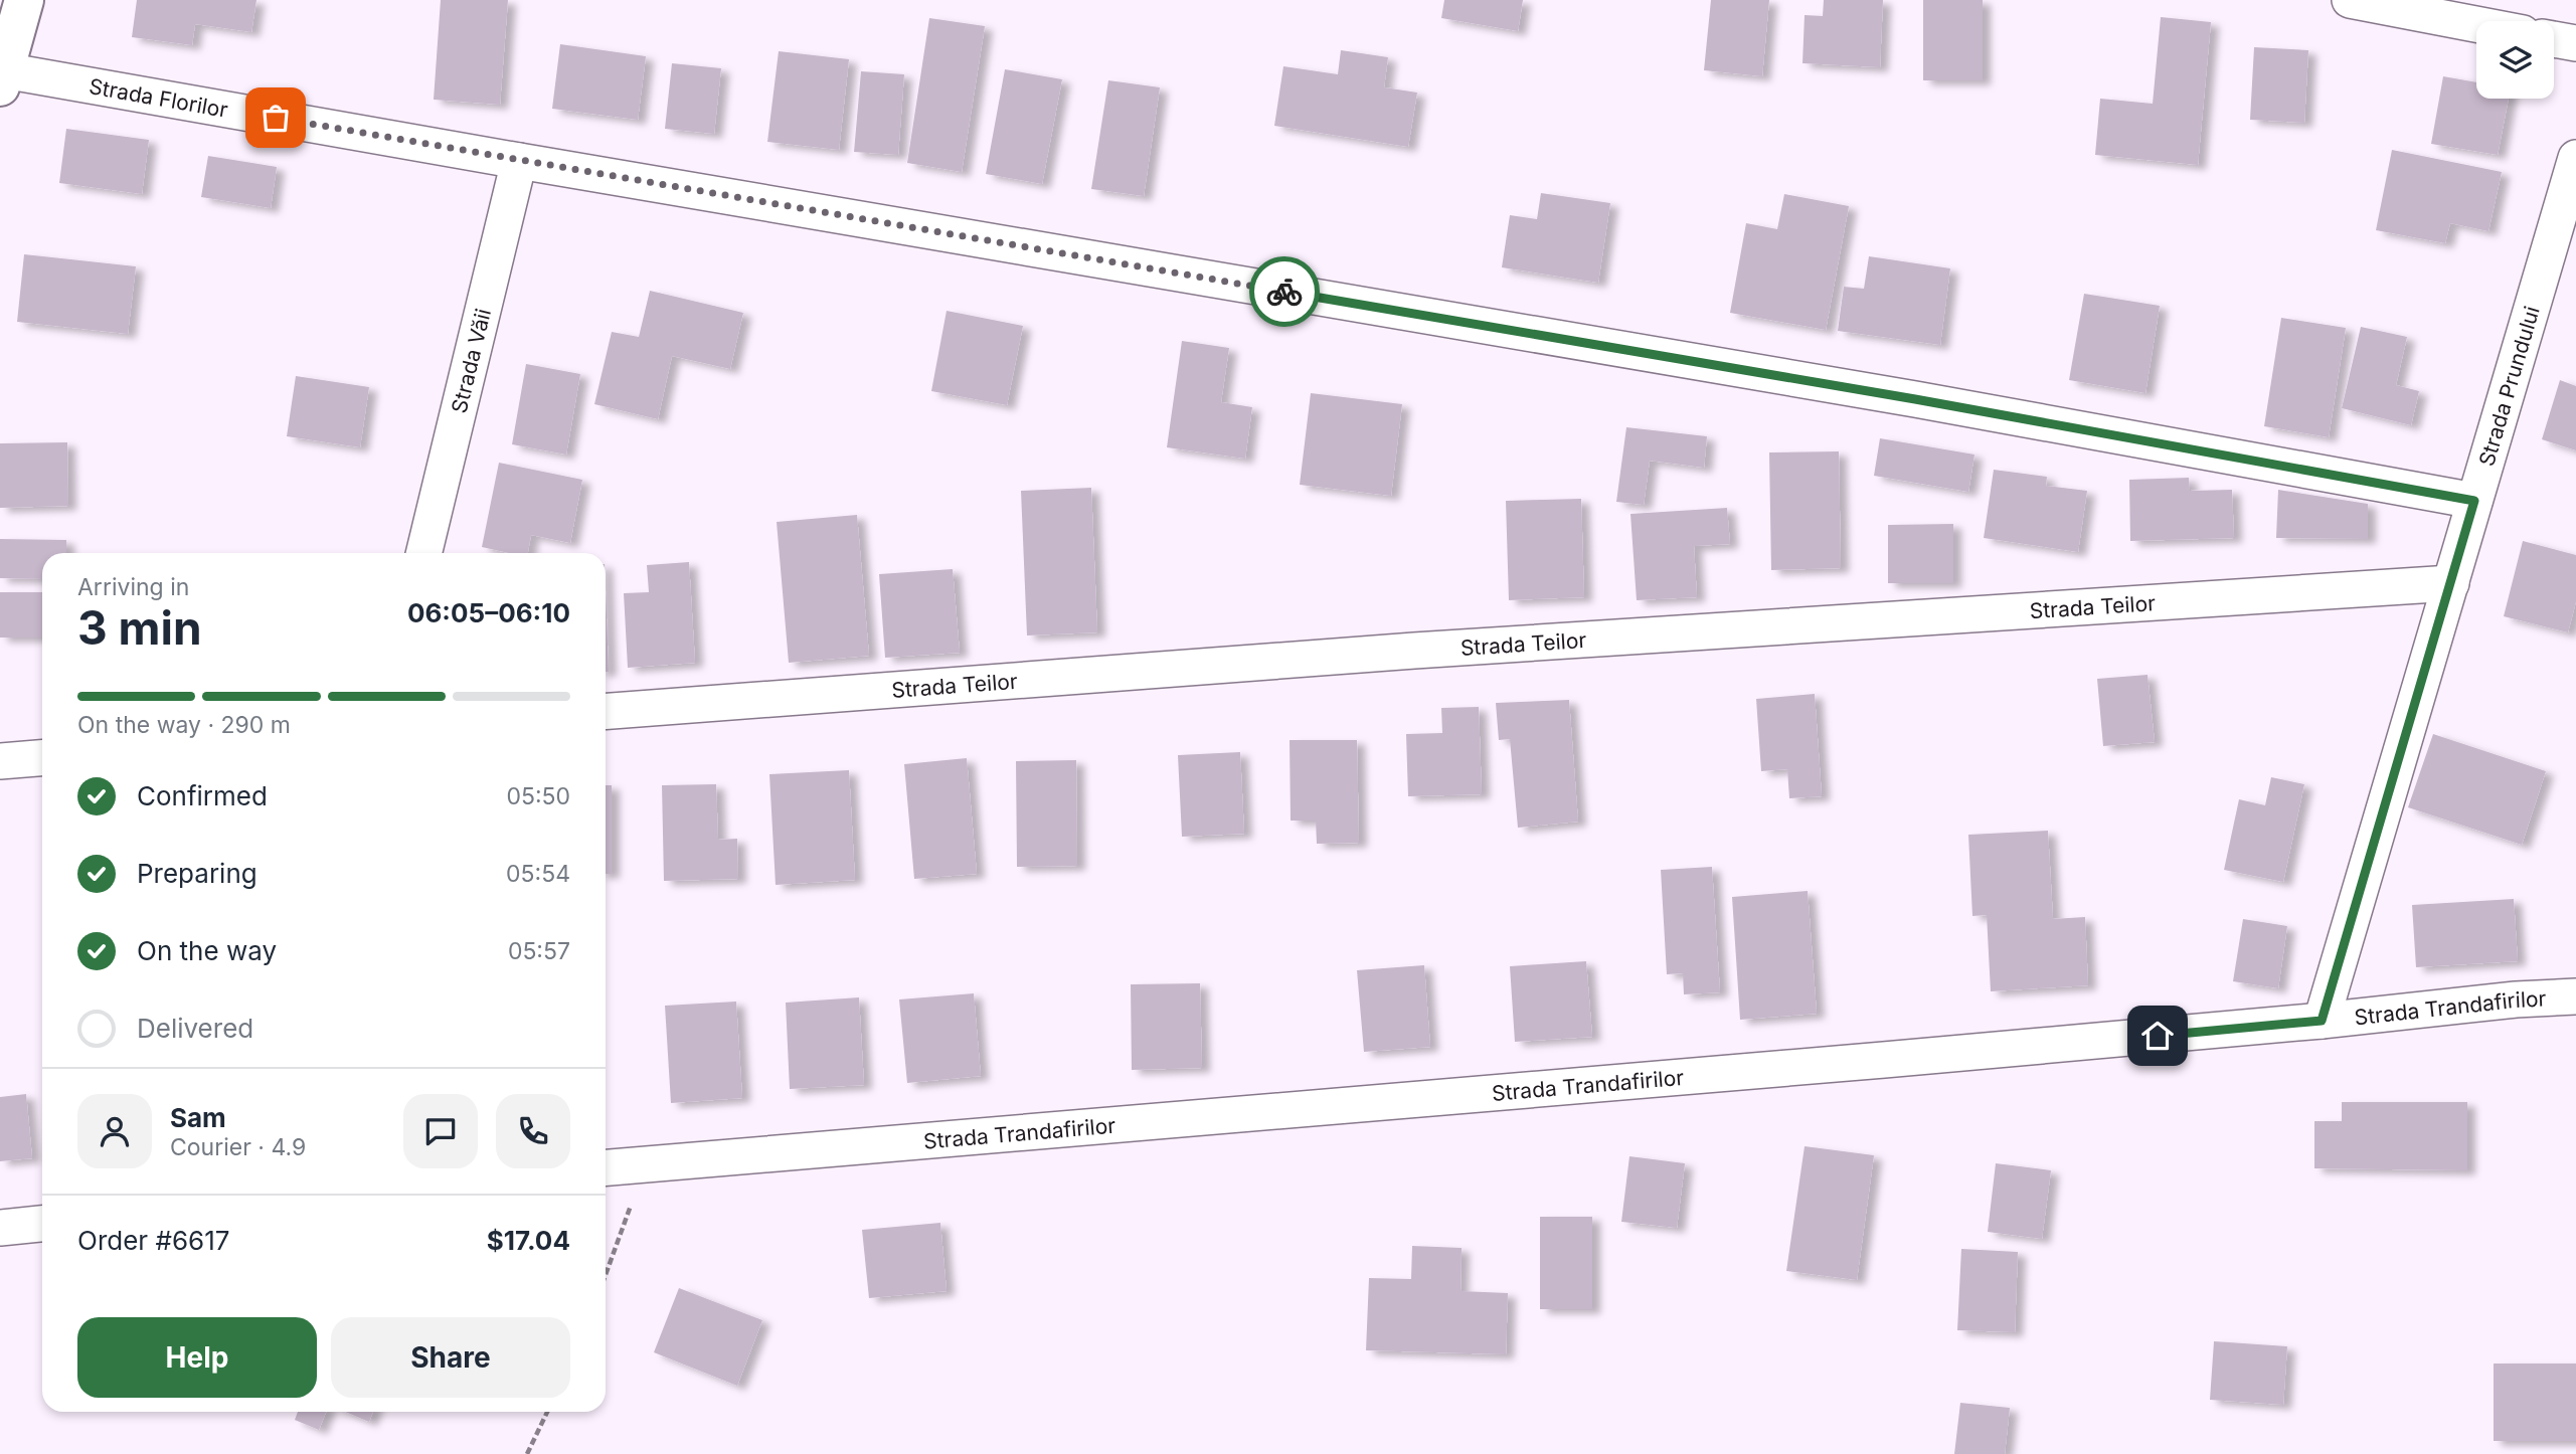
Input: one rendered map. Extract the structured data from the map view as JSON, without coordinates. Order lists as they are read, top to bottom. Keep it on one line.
{"streets":{"street":["Strada Florilor","Strada Văii","Strada Prundului","Strada Teilor","Strada Trandafirilor"]},"crossings":[["Strada Florilor","Strada Văii"],["Strada Florilor","Strada Prundului"],["Strada Prundului","Strada Teilor"],["Strada Prundului","Strada Trandafirilor"]],"page":{"heading":["3 min","Arriving in","06:05–06:10"],"panel":["Sam","Courier · 4.9","Order #6617","$17.04"],"bar":"On the way · 290 m","list":[["Confirmed","05:50"],["Preparing","05:54"],["On the way","05:57"],"Delivered"],"buttons":["Help","Share"]}}
